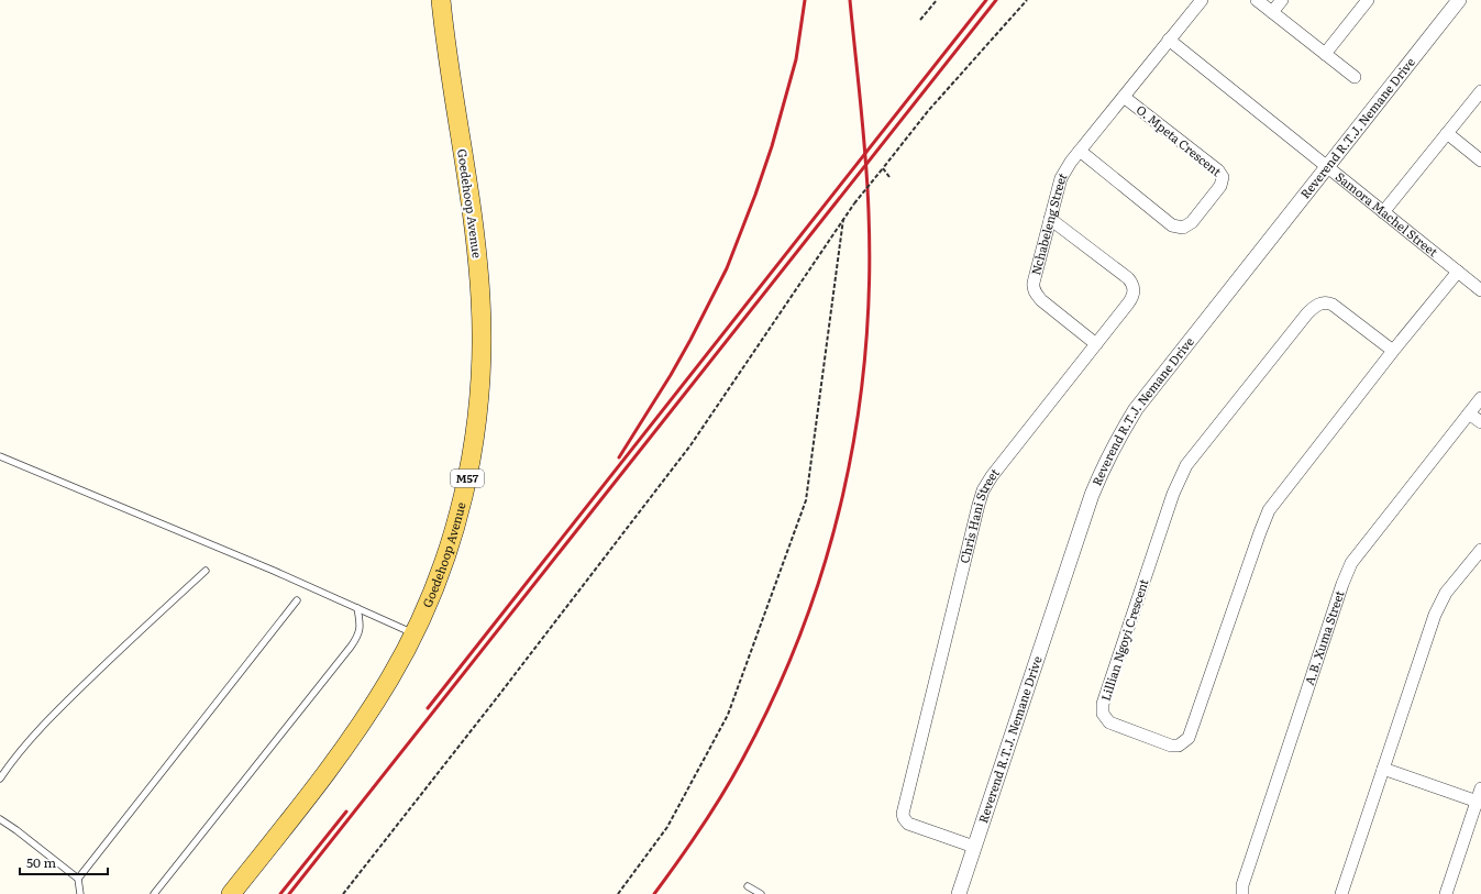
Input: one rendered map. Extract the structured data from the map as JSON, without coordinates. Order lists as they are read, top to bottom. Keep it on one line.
{"streets":{"main road":["Goedehoop Avenue","M57"],"street":["Reverend R.T.J. Nemane Drive","O. Mpeta Crescent","Samora Machel Street","Nchabeleng Street","Chris Hani Street","A.B. Xuma Street","Lillian Ngoyi Crescent"]},"crossings":[["Reverend R.T.J. Nemane Drive","Samora Machel Street"],["Reverend R.T.J. Nemane Drive","Chris Hani Street"],["O. Mpeta Crescent","Nchabeleng Street"],["Samora Machel Street","Nchabeleng Street"],["Samora Machel Street","Lillian Ngoyi Crescent"],["Nchabeleng Street","Chris Hani Street"]],"scale_bar":"50 m"}
